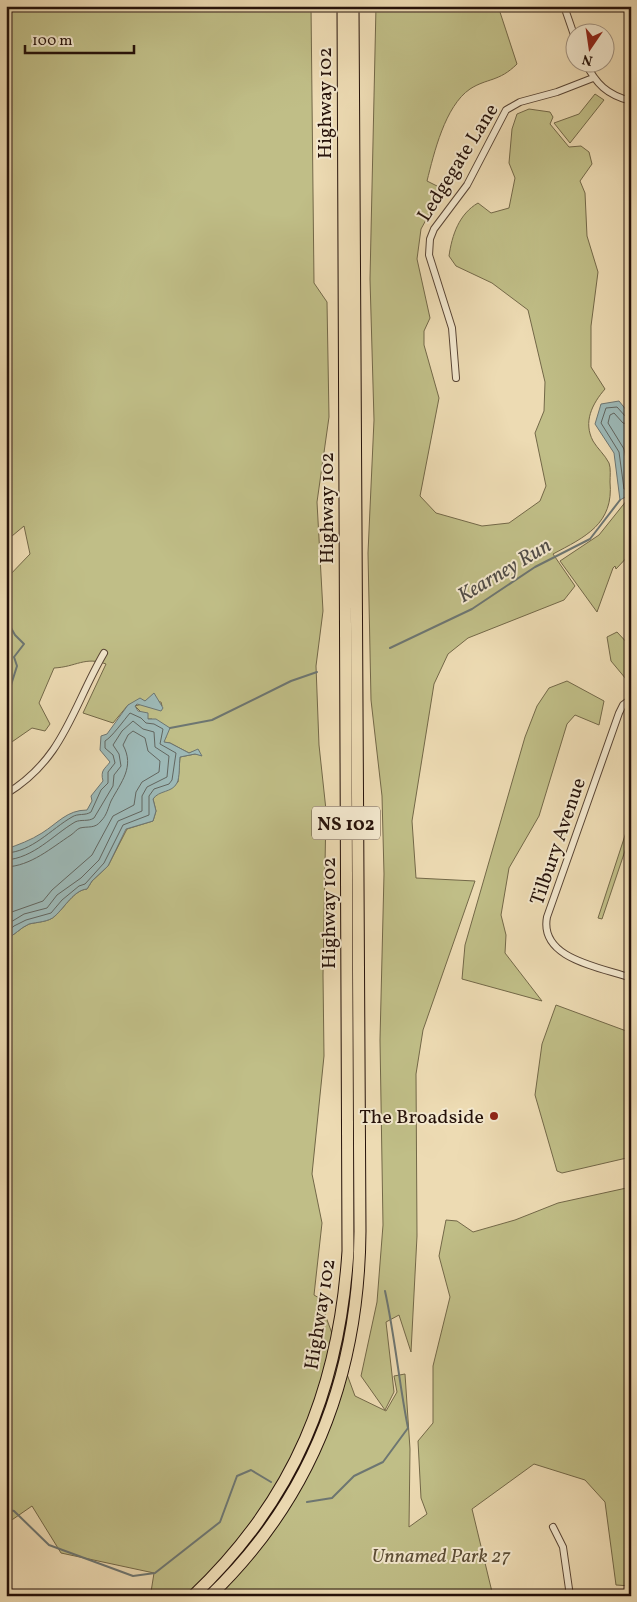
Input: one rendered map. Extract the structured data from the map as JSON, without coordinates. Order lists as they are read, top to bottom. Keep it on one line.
{"streets":{"highway":["Highway 102","NS 102"],"street":["Ledgegate Lane","Tilbury Avenue"]},"water":["Kearney Run"],"parks":["Unnamed Park 27"],"places":["The Broadside"],"scale_bar":"100 m","north":"bottom"}
